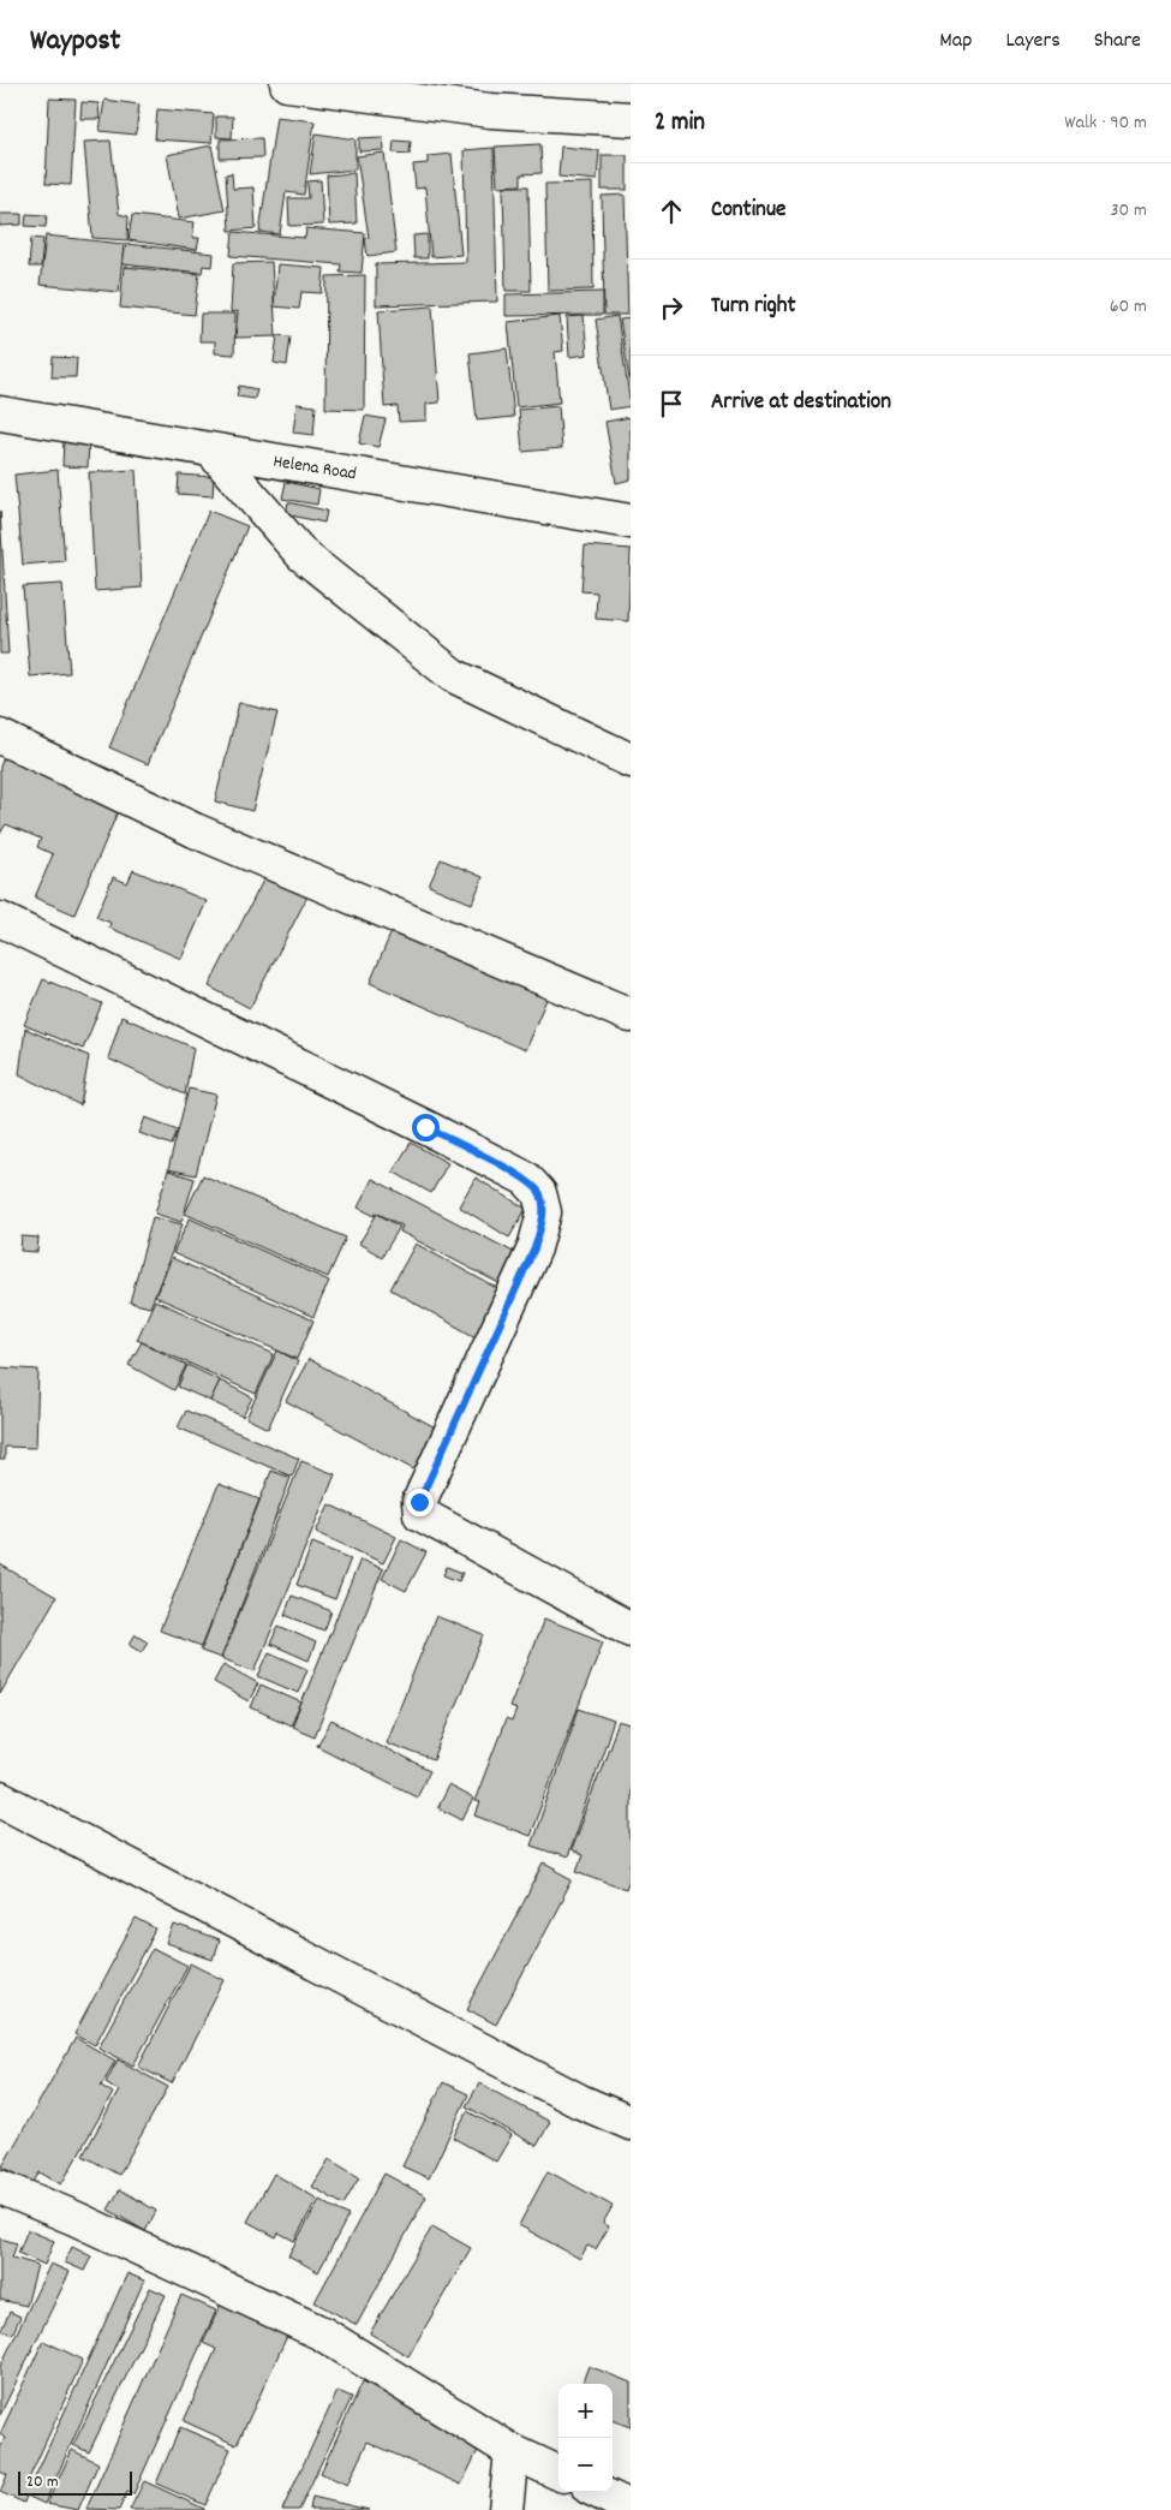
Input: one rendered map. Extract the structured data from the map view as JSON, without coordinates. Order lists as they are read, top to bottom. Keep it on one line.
{"streets":{"street":["Helena Road"]},"scale_bar":"20 m","page":{"header":"Waypost","nav":["Map","Layers","Share"],"heading":["2 min","Walk · 90 m"],"list":[["Continue","30 m"],["Turn right","60 m"],"Arrive at destination"],"map_buttons":["+","−"],"scale":"20 m"}}
